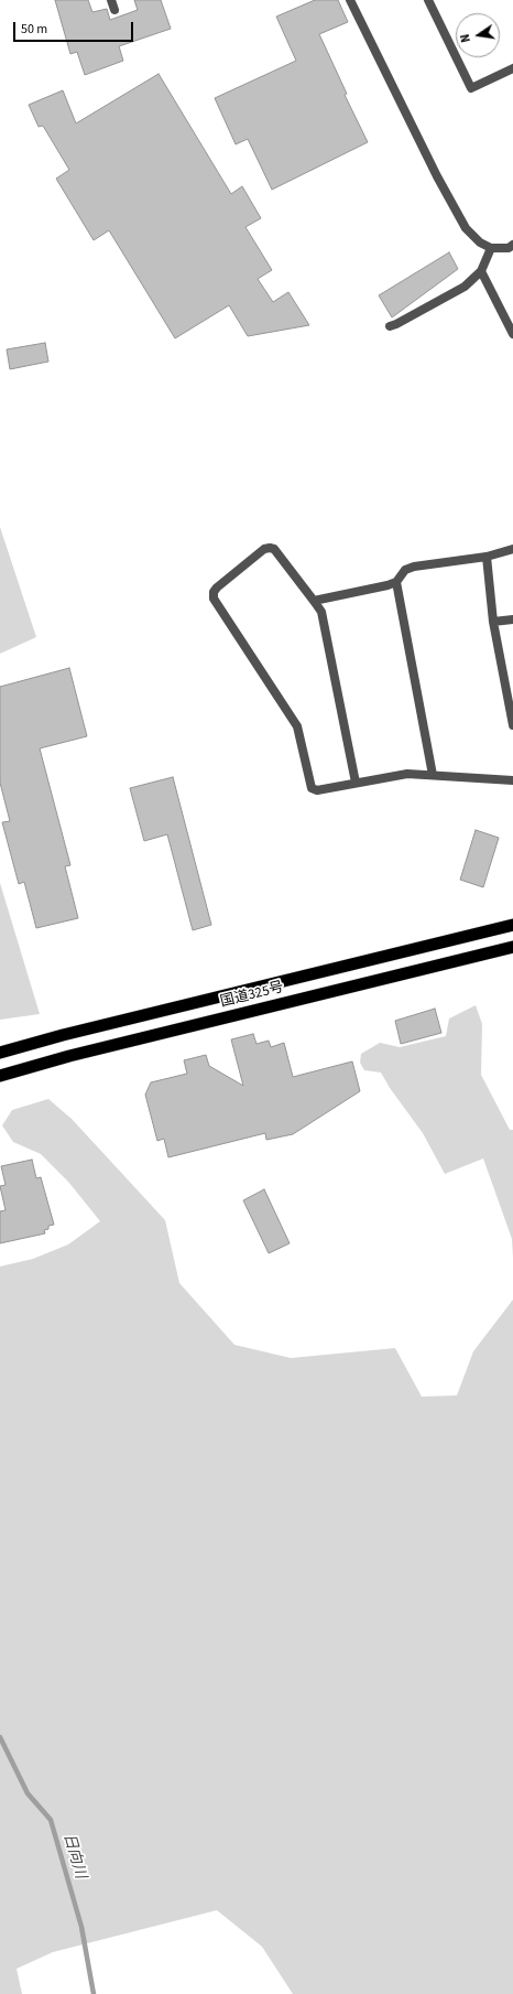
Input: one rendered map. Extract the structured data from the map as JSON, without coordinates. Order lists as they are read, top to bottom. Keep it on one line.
{"streets":{"highway":["国道325号"]},"water":["日向川"],"scale_bar":"50 m","north":"left"}
